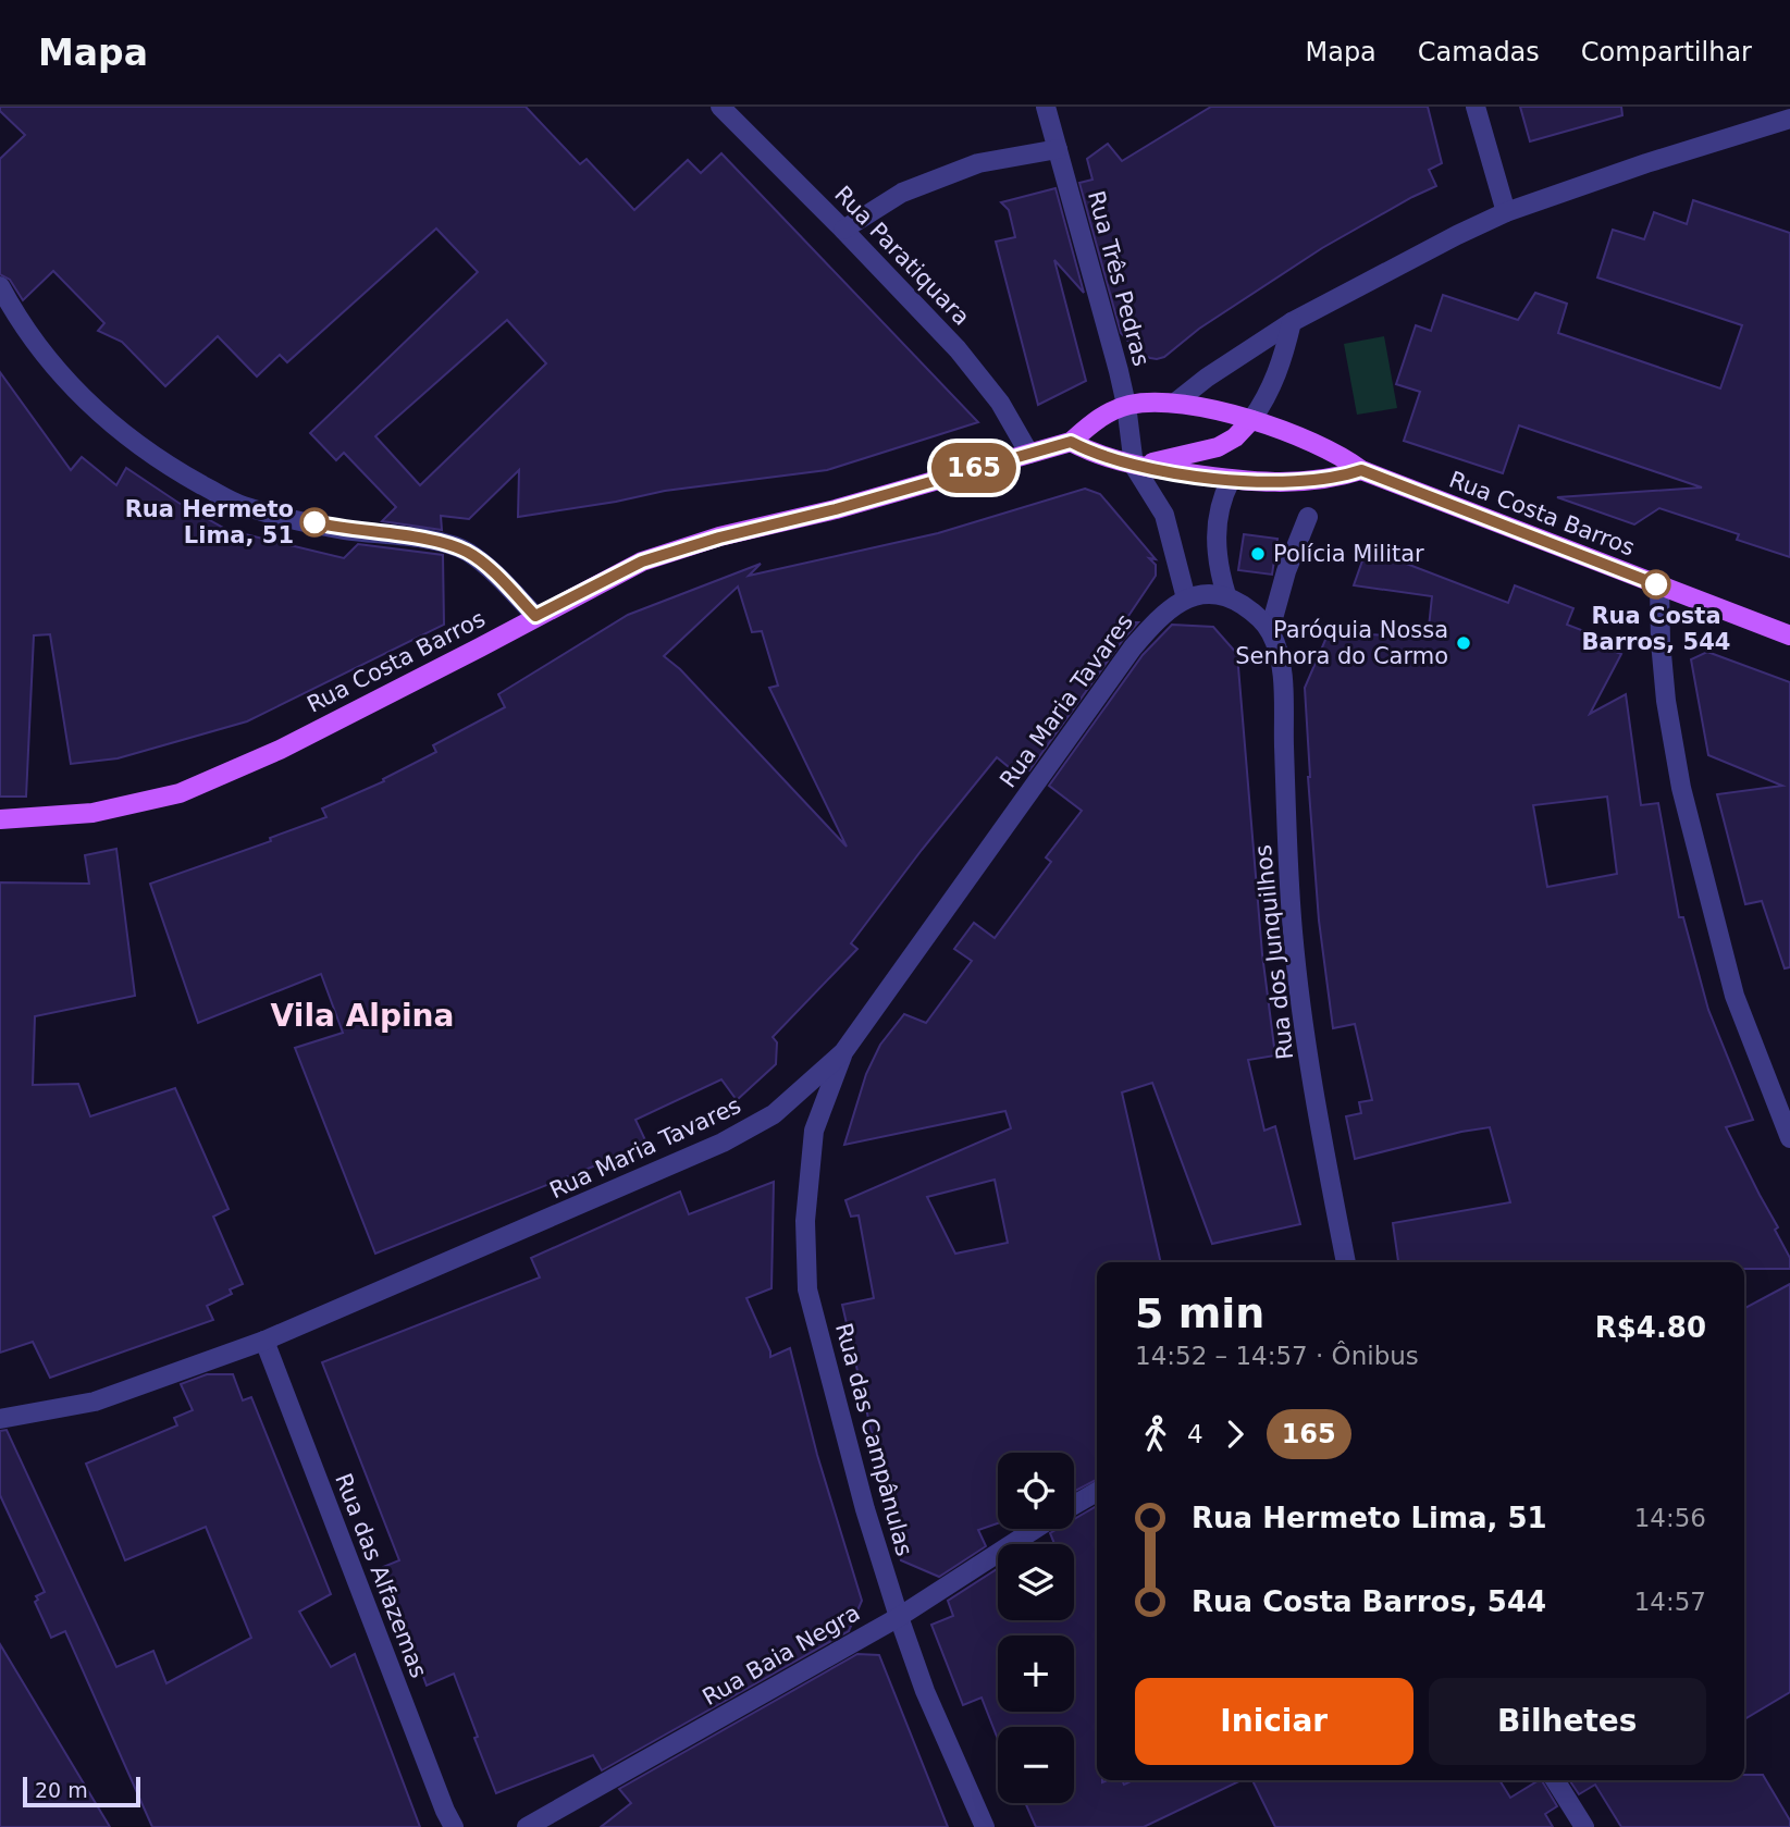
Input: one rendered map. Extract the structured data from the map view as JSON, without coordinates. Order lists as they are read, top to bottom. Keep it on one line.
{"streets":{"main road":["Rua Costa Barros"],"street":["Rua Paratiquara","Rua Três Pedras","Rua Maria Tavares","Rua dos Junquilhos","Rua das Campânulas","Rua das Alfazemas","Rua Baia Negra"]},"crossings":[["Rua Paratiquara","Rua Costa Barros"],["Rua Três Pedras","Rua Costa Barros"],["Rua Maria Tavares","Rua das Campânulas"],["Rua Maria Tavares","Rua das Alfazemas"],["Rua das Campânulas","Rua Baia Negra"]],"districts":["Vila Alpina"],"places":["Rua Hermeto Lima, 51","Polícia Militar","Rua Costa Barros, 544","Paróquia Nossa Senhora do Carmo"],"lines":["bus line 165"],"scale_bar":"20 m","page":{"header":"Mapa","nav":["Mapa","Camadas","Compartilhar"],"on_map":"165","heading":["5 min","14:52 – 14:57 · Ônibus","R$4.80"],"legs":["4","165"],"map_buttons":["+","−"],"list":[{"name":"Rua Hermeto Lima, 51","value":"14:56"},{"name":"Rua Costa Barros, 544","value":"14:57"}],"buttons":["Iniciar","Bilhetes"],"scale":"20 m"}}
